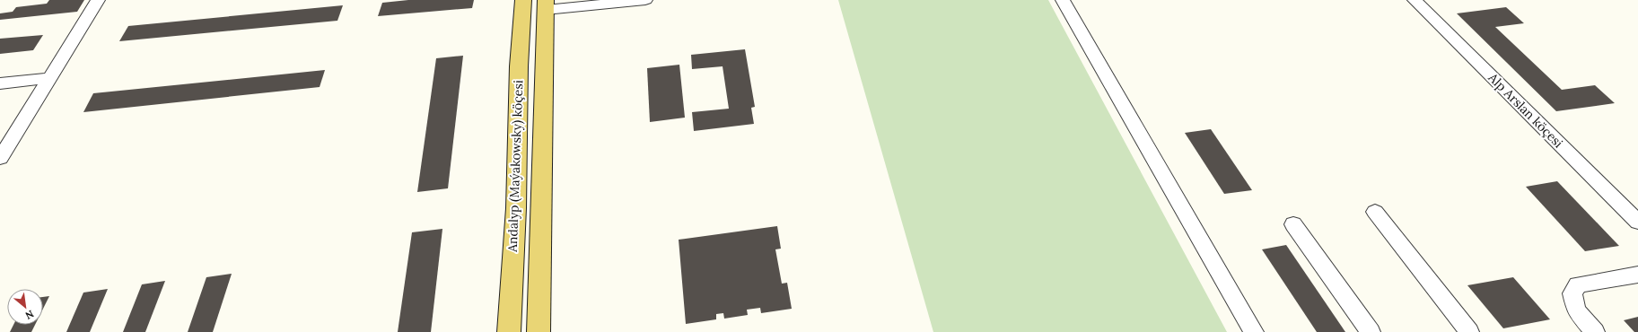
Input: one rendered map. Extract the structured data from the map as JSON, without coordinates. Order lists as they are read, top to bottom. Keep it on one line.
{"streets":{"main road":["Andalyp (Maýakowsky) köçesi"],"street":["Alp Arslan köçesi"]},"north":"bottom right"}
